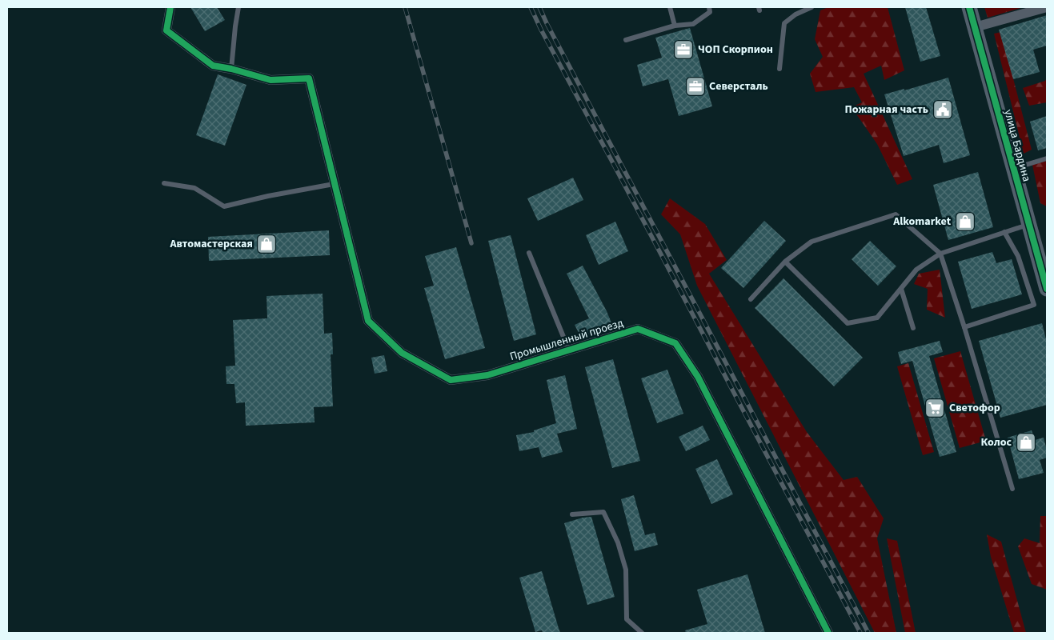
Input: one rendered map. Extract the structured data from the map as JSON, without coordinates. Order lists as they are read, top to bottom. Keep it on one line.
{"streets":{"street":["улица Бардина","Промышленный проезд"]},"places":{"office":["ЧОП Скорпион","Северсталь"],"public building":["Пожарная часть"],"shop":["Alkomarket","Автомастерская","Колос"],"supermarket":["Светофор"]}}
